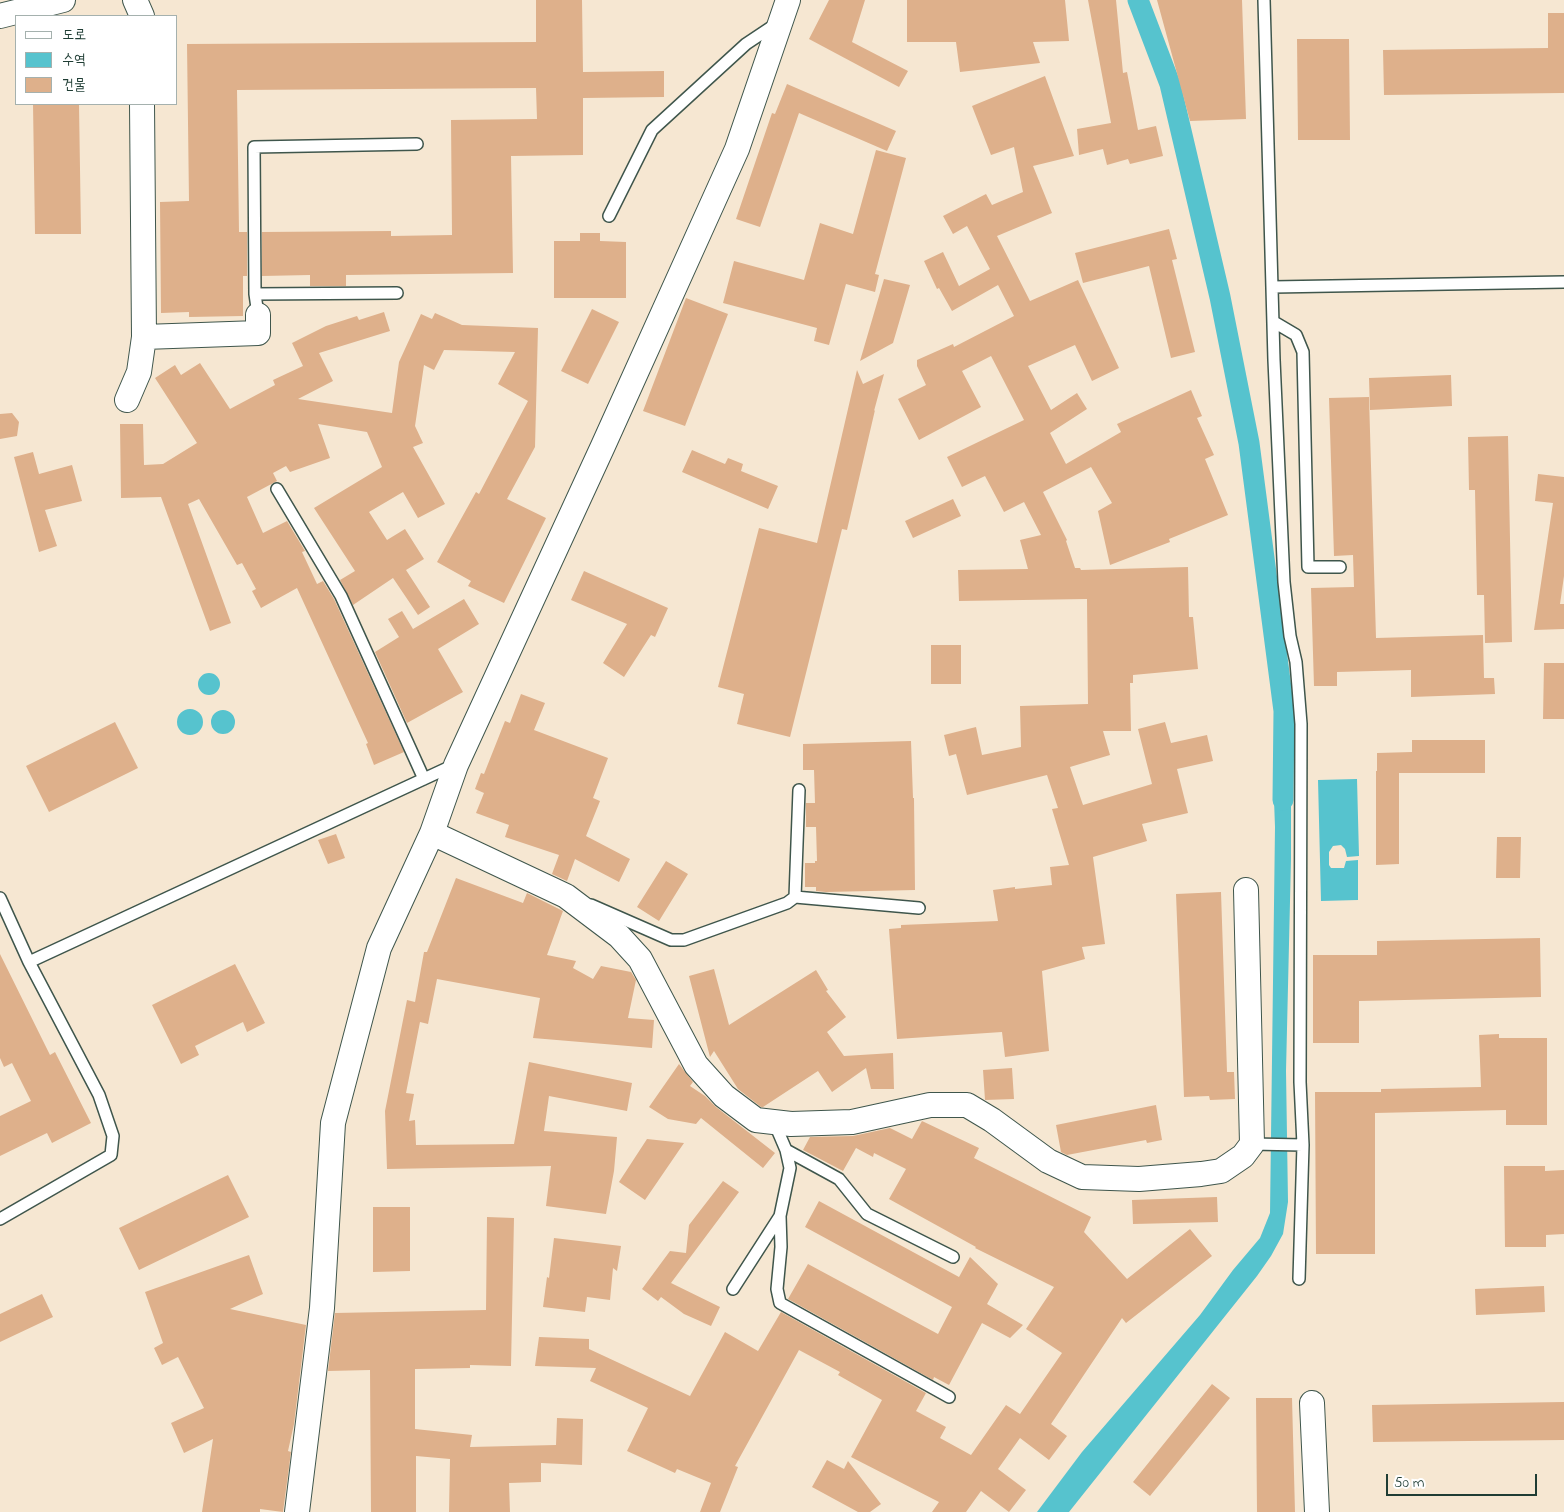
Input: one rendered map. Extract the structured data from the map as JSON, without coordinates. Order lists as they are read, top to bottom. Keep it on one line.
{"legend":["도로","수역","건물"],"scale_bar":"50 m"}
